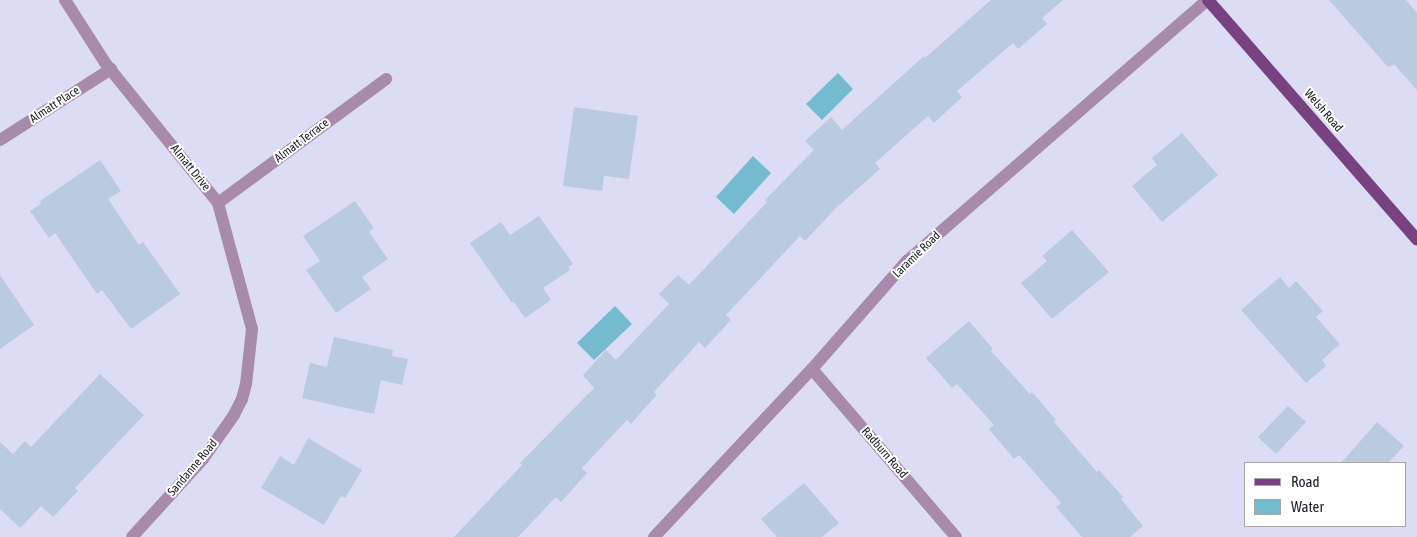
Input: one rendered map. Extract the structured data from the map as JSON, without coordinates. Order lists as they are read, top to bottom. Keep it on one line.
{"streets":{"main road":["Welsh Road"],"street":["Almatt Place","Almatt Terrace","Almatt Drive","Laramie Road","Radburn Road","Sandanne Road"]},"crossings":[["Almatt Place","Almatt Drive"],["Welsh Road","Laramie Road"],["Almatt Terrace","Almatt Drive"],["Almatt Drive","Sandanne Road"],["Laramie Road","Radburn Road"]],"legend":["Road","Water"]}
